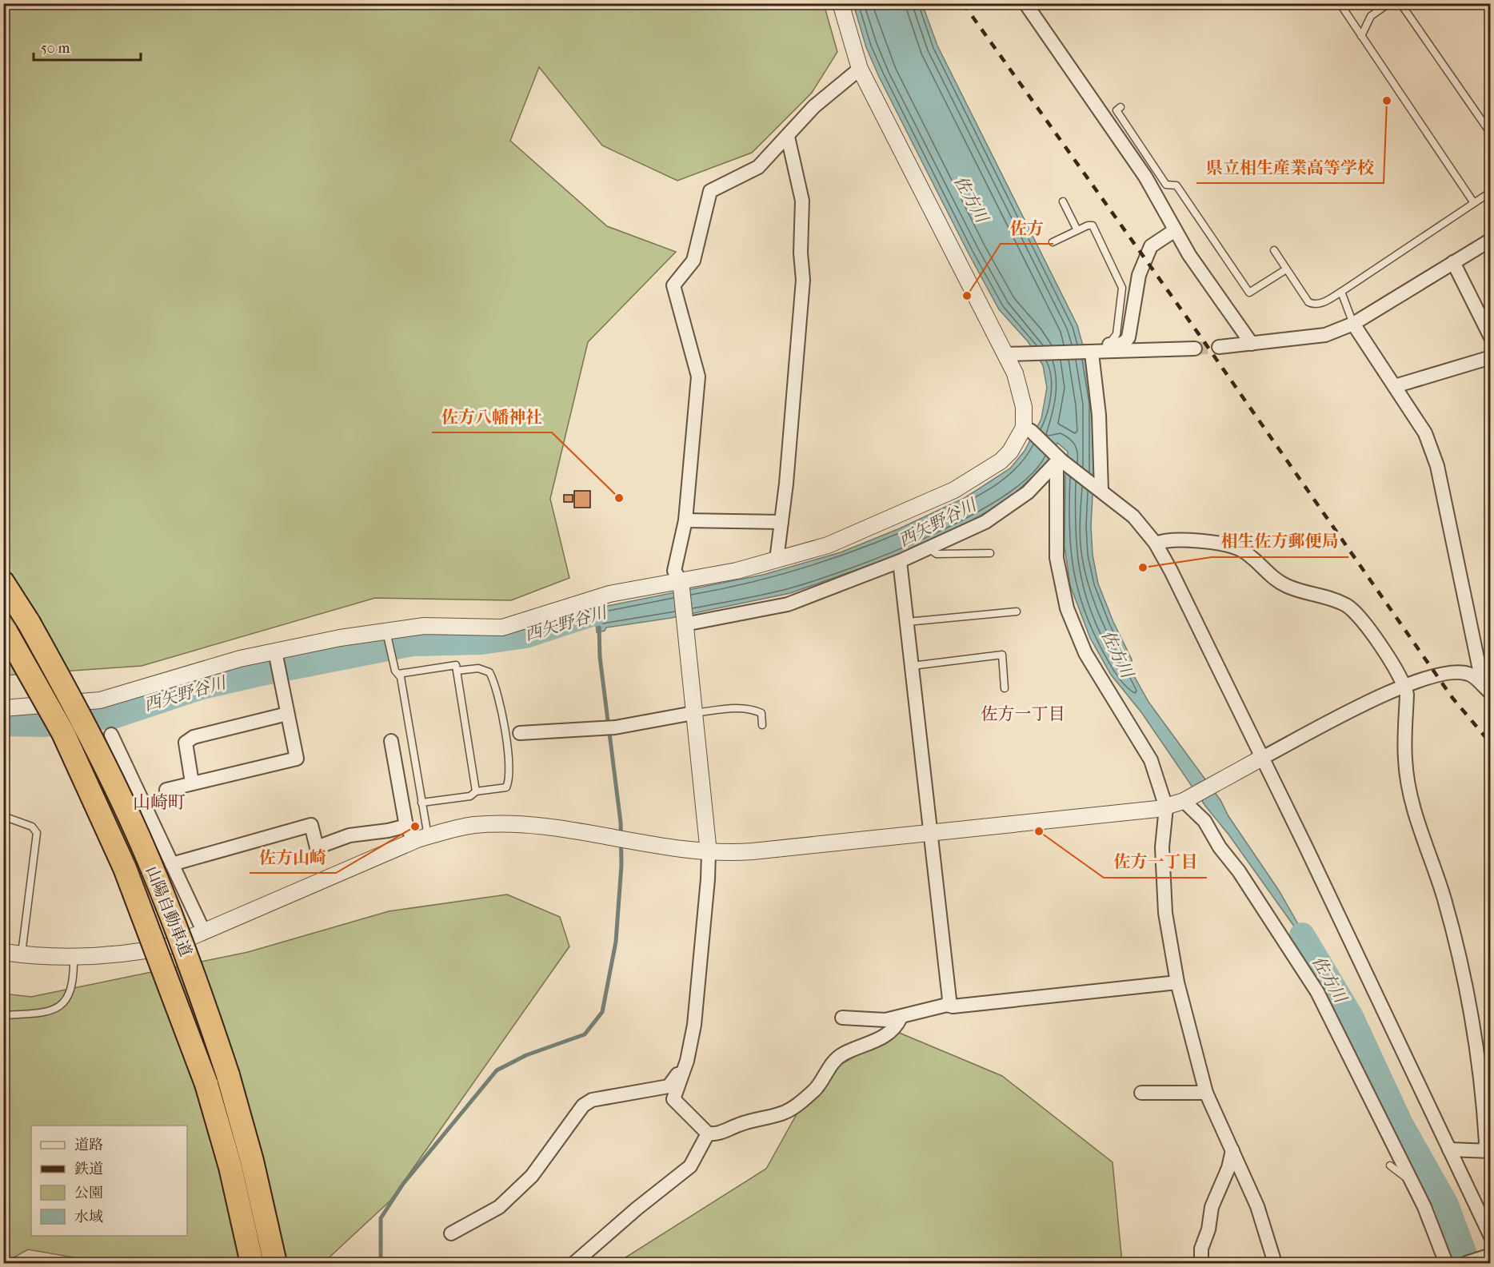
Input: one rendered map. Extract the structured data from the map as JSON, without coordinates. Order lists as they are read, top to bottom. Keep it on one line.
{"streets":{"highway":["山陽自動車道"]},"districts":["佐方一丁目","山崎町"],"water":["佐方川","西矢野谷川"],"places":["県立相生産業高等学校","佐方","佐方八幡神社","相生佐方郵便局","佐方山崎","佐方一丁目"],"legend":["道路","鉄道","公園","水域"],"scale_bar":"50 m"}
